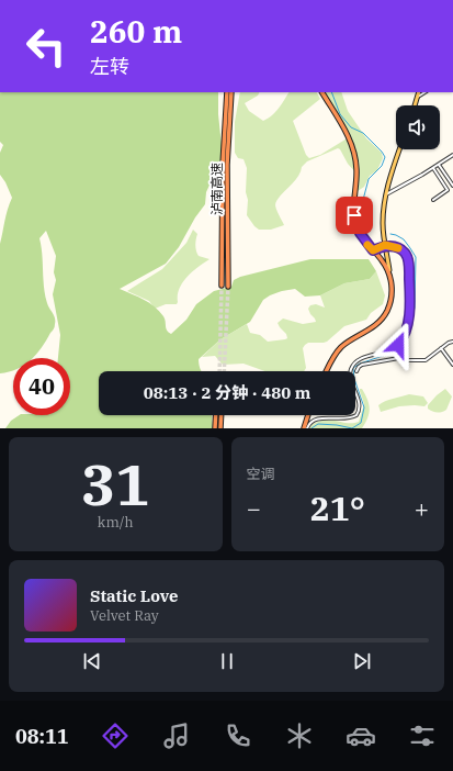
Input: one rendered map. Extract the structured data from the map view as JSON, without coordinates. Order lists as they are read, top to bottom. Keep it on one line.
{"streets":{"highway":["泸南高速"]},"page":{"turn":["260 m","左转"],"limit":"40","trip":"08:13 · 2 分钟 · 480 m","tile":[["31","km/h"],"空调"],"heat":["−","21°","+"],"song":["Static Love","Velvet Ray"],"tabs":"08:11"}}
